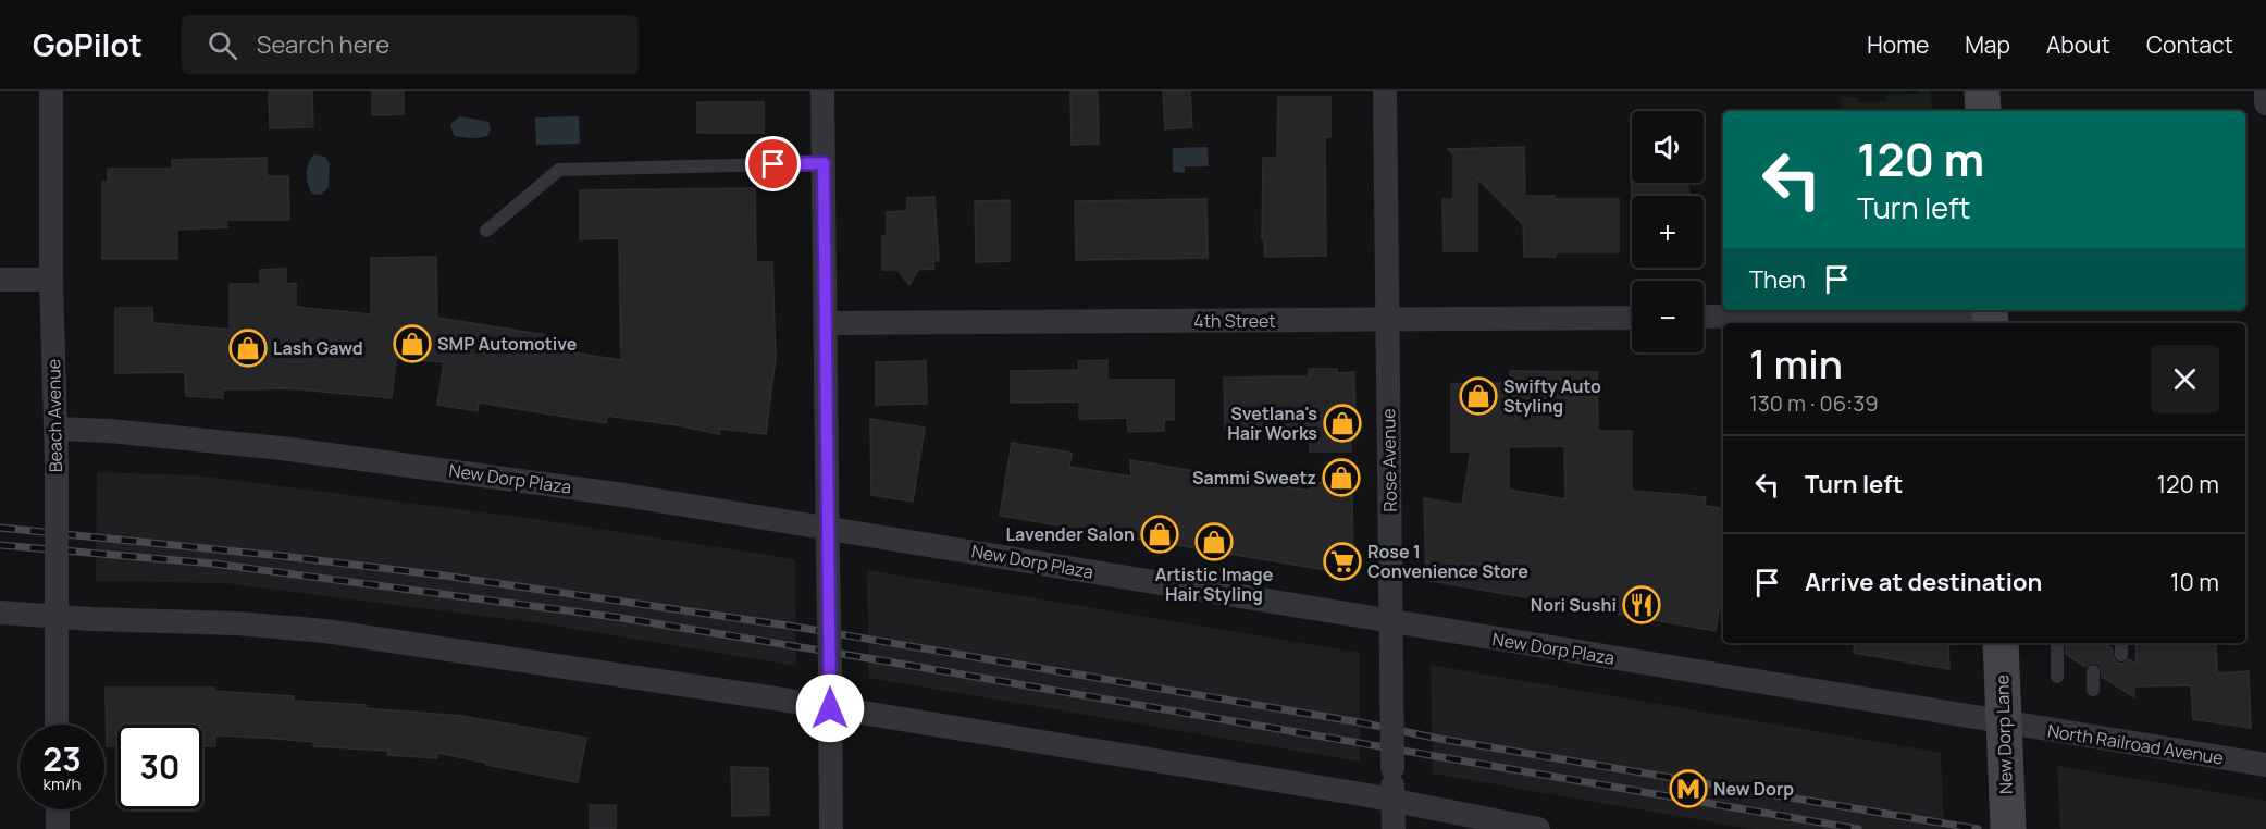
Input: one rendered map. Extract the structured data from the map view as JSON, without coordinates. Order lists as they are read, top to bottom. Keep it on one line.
{"streets":{"street":["4th Street","Beach Avenue","Rose Avenue","New Dorp Plaza","New Dorp Lane","North Railroad Avenue"]},"crossings":[["4th Street","Rose Avenue"],["Beach Avenue","New Dorp Plaza"],["Rose Avenue","New Dorp Plaza"],["New Dorp Plaza","New Dorp Lane"],["New Dorp Plaza","North Railroad Avenue"],["New Dorp Lane","North Railroad Avenue"]],"places":{"shop":["SMP Automotive","Lash Gawd","Swifty Auto Styling","Svetlana's Hair Works","Sammi Sweetz","Lavender Salon","Artistic Image Hair Styling"],"supermarket":["Rose 1 Convenience Store"],"restaurant":["Nori Sushi"],"metro station":["New Dorp"]},"page":{"header":"GoPilot","search":"Search here","nav":["Home","Map","About","Contact"],"map_buttons":["+","−"],"turn":["120 m","Turn left"],"then":"Then","heading":["1 min","130 m · 06:39"],"list":[{"name":"Turn left","value":"120 m"},{"name":"Arrive at destination","value":"10 m"}],"speed":"23 km/h","limit":"30"}}
